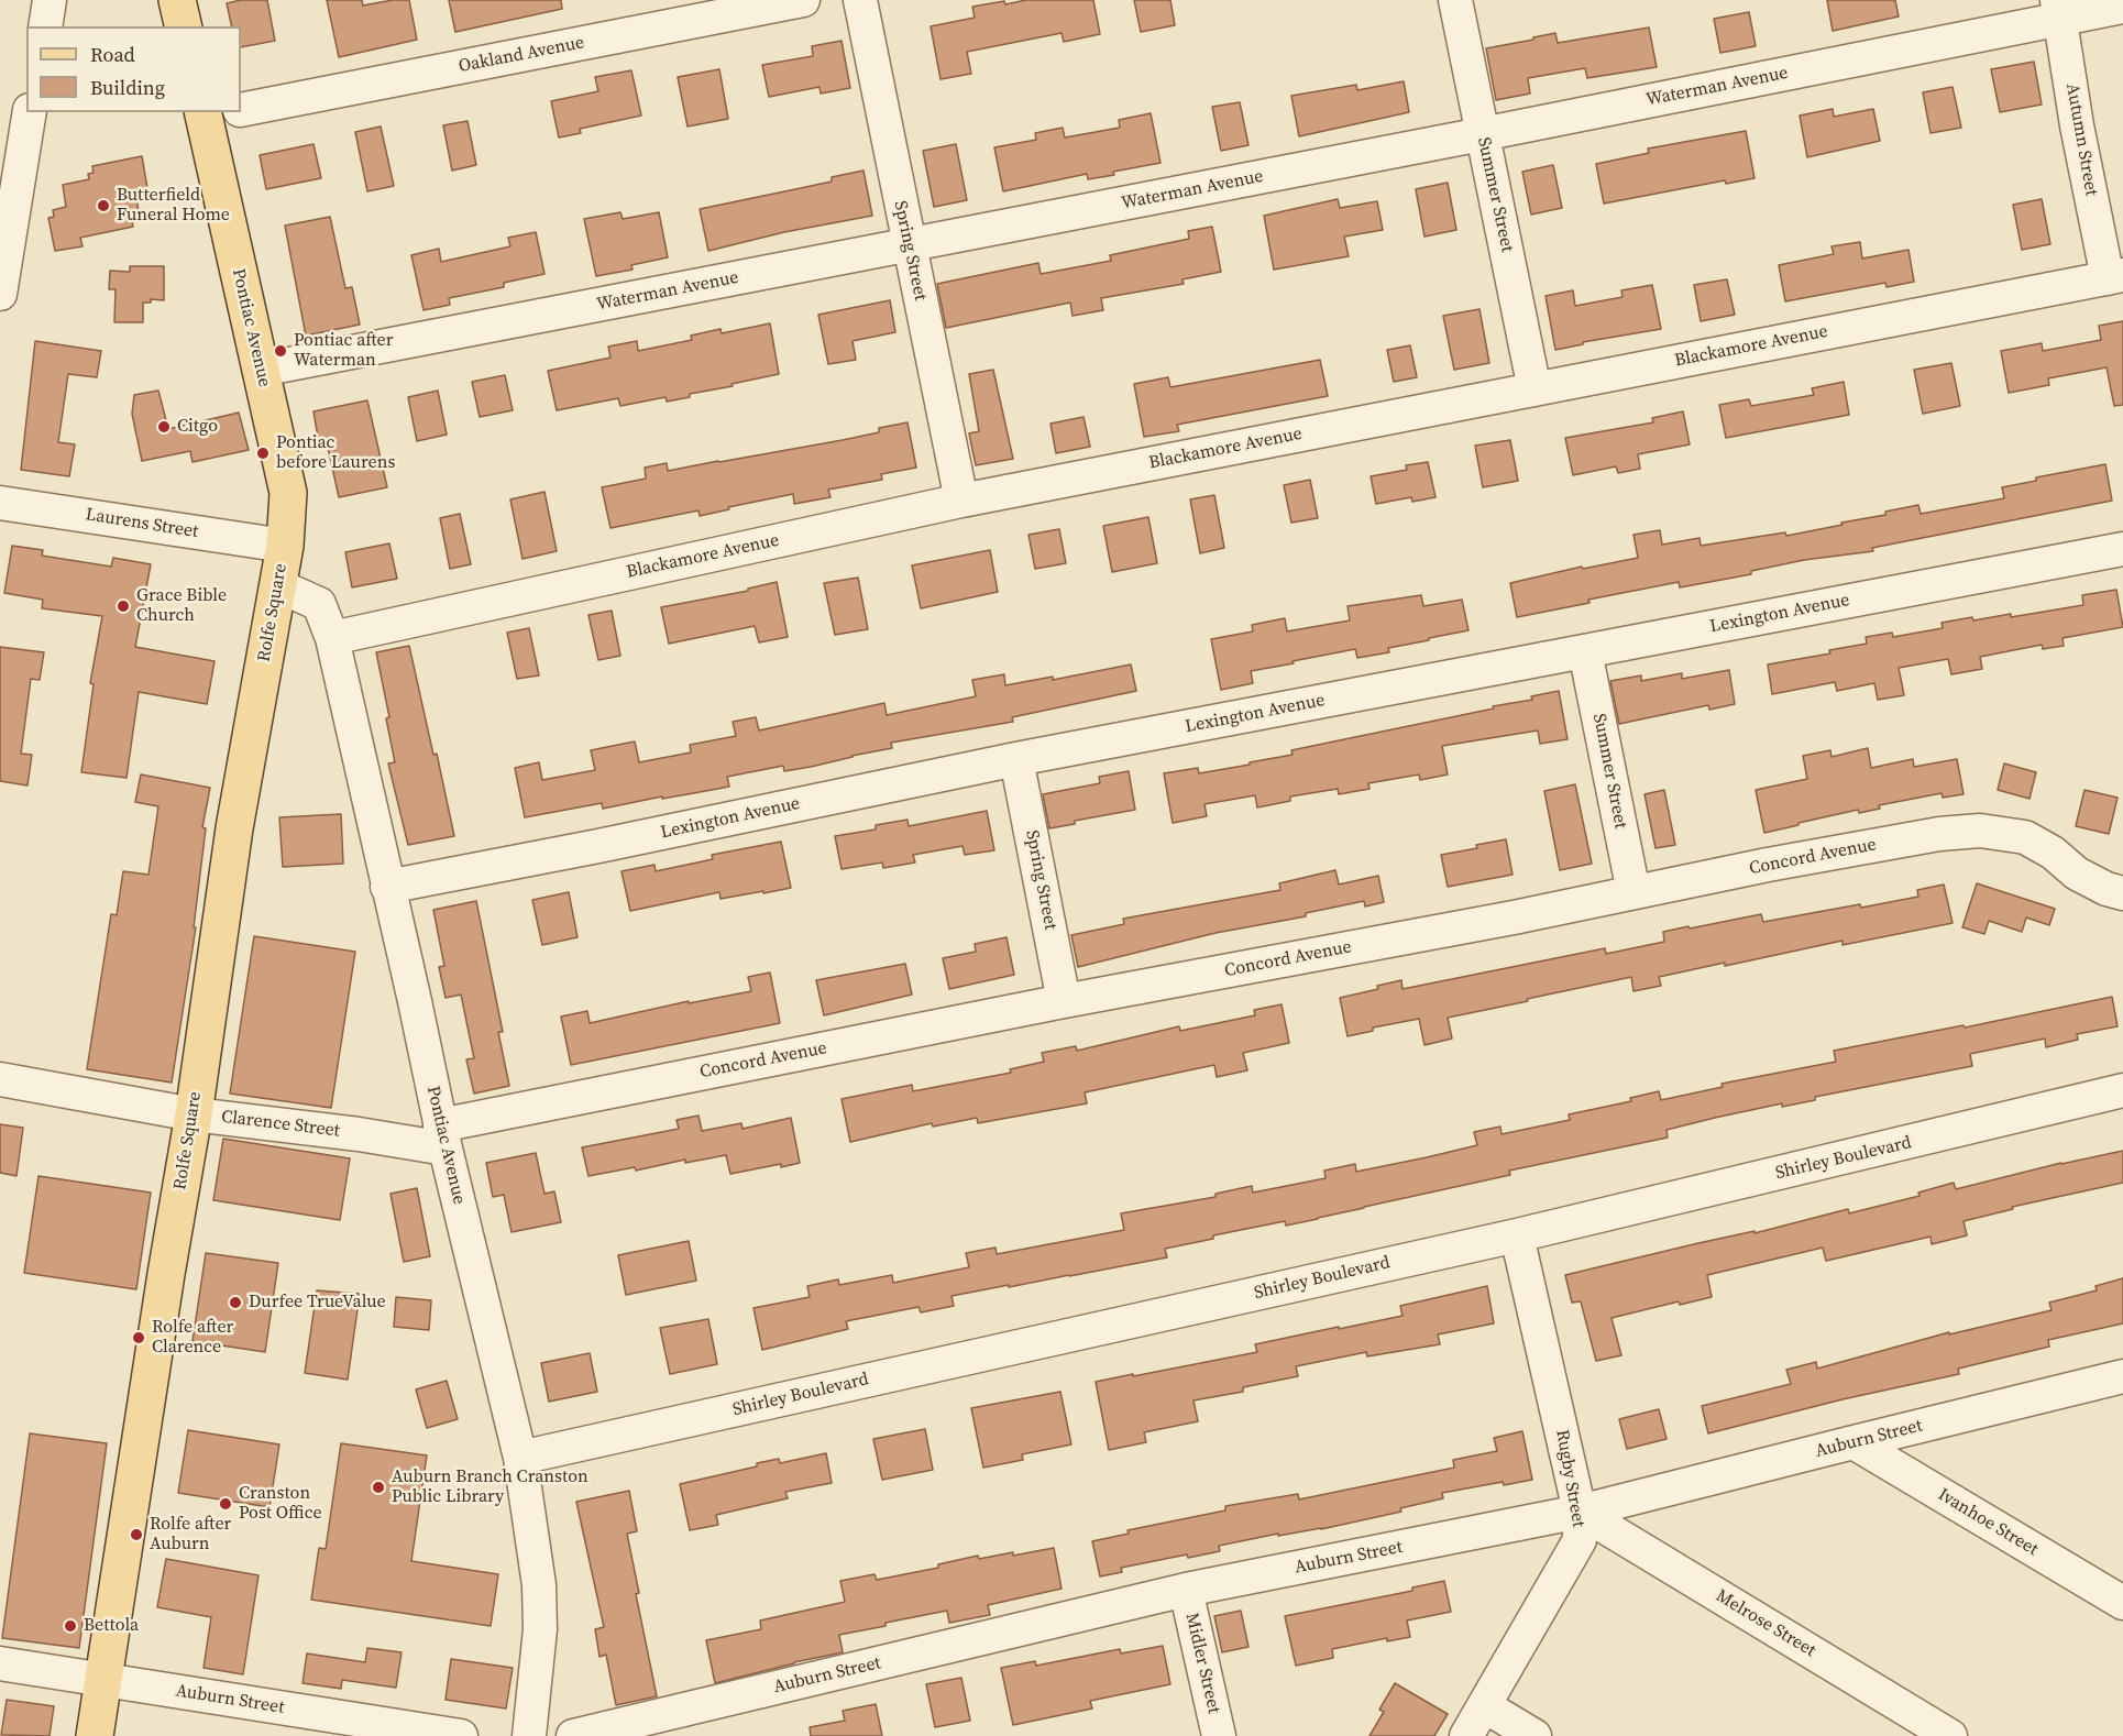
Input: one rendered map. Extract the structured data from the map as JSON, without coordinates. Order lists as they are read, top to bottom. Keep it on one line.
{"streets":{"main road":["Pontiac Avenue","Rolfe Square"],"street":["Oakland Avenue","Waterman Avenue","Autumn Street","Summer Street","Spring Street","Blackamore Avenue","Laurens Street","Lexington Avenue","Concord Avenue","Clarence Street","Shirley Boulevard","Auburn Street","Rugby Street","Ivanhoe Street","Melrose Street","Midler Street"]},"crossings":[["Waterman Avenue","Autumn Street"],["Waterman Avenue","Summer Street"],["Waterman Avenue","Spring Street"],["Waterman Avenue","Pontiac Avenue"],["Autumn Street","Blackamore Avenue"],["Summer Street","Blackamore Avenue"],["Summer Street","Lexington Avenue"],["Summer Street","Concord Avenue"],["Spring Street","Blackamore Avenue"],["Spring Street","Lexington Avenue"],["Spring Street","Concord Avenue"],["Pontiac Avenue","Blackamore Avenue"],["Pontiac Avenue","Laurens Street"],["Pontiac Avenue","Rolfe Square"],["Pontiac Avenue","Lexington Avenue"],["Pontiac Avenue","Concord Avenue"],["Pontiac Avenue","Clarence Street"],["Pontiac Avenue","Shirley Boulevard"],["Laurens Street","Rolfe Square"],["Rolfe Square","Clarence Street"],["Rolfe Square","Auburn Street"],["Concord Avenue","Clarence Street"],["Shirley Boulevard","Rugby Street"],["Auburn Street","Rugby Street"],["Auburn Street","Ivanhoe Street"],["Auburn Street","Melrose Street"],["Auburn Street","Midler Street"],["Rugby Street","Melrose Street"]],"places":["Butterfield Funeral Home","Pontiac after Waterman","Citgo","Pontiac before Laurens","Grace Bible Church","Durfee TrueValue","Rolfe after Clarence","Auburn Branch Cranston Public Library","Cranston Post Office","Rolfe after Auburn","Bettola"],"legend":["Road","Building"]}
